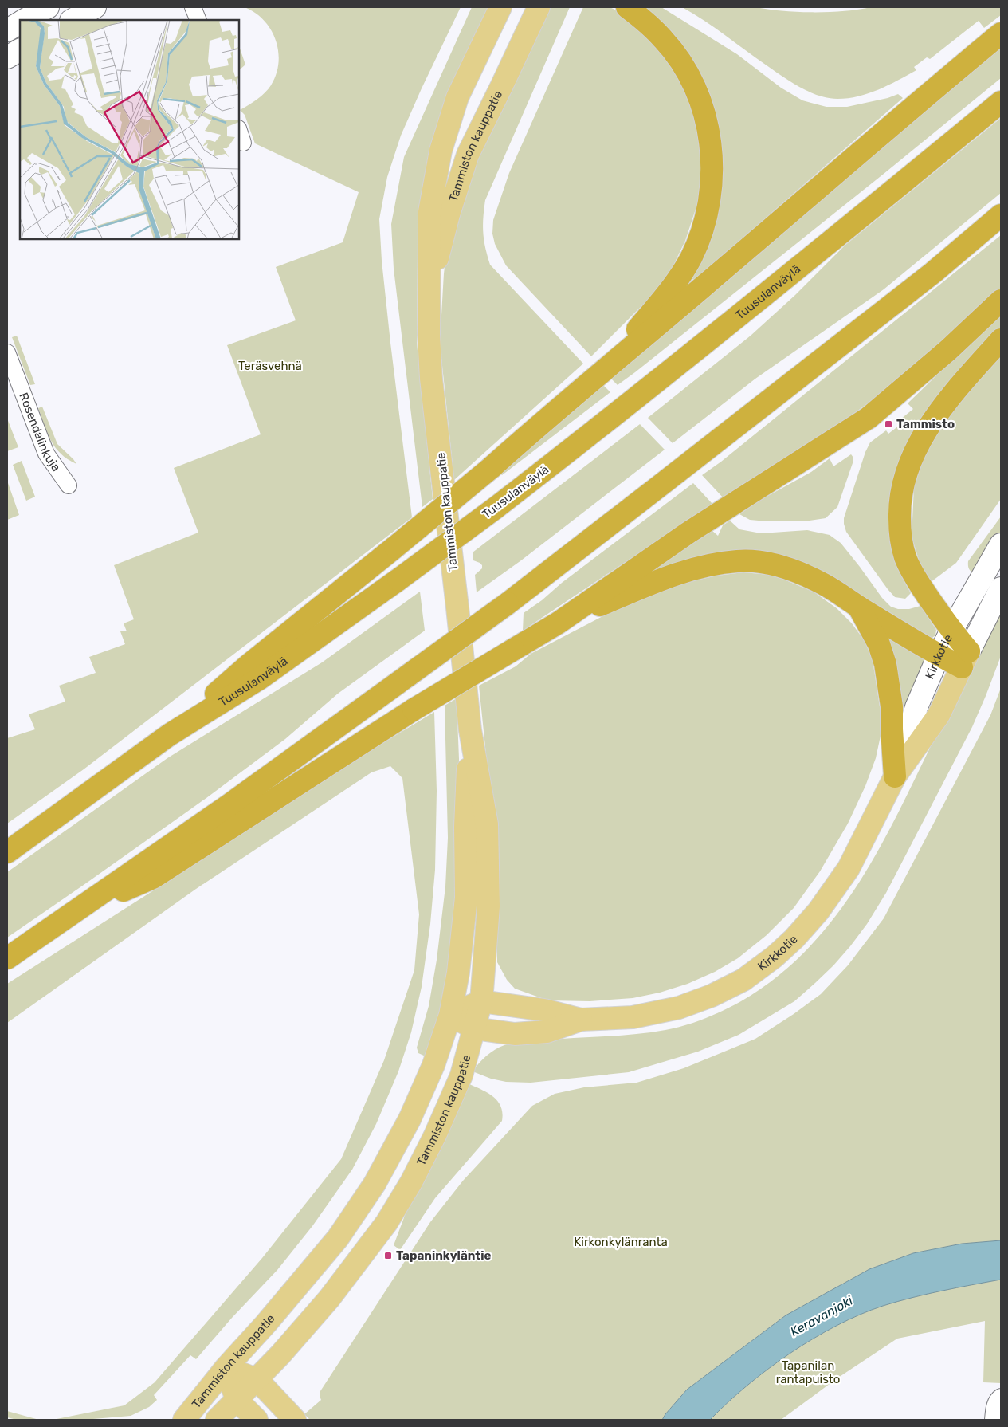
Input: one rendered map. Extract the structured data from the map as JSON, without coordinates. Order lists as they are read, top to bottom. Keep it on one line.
{"streets":{"highway":["Tuusulanväylä"],"main road":["Tammiston kauppatie","Kirkkotie"],"street":["Rosendalinkuja"]},"crossings":[["Tammiston kauppatie","Kirkkotie"]],"water":["Keravanjoki"],"parks":["Teräsvehnä","Kirkonkylänranta","Tapanilan rantapuisto"],"places":{"transit":["Tammisto","Tapaninkyläntie"]}}
